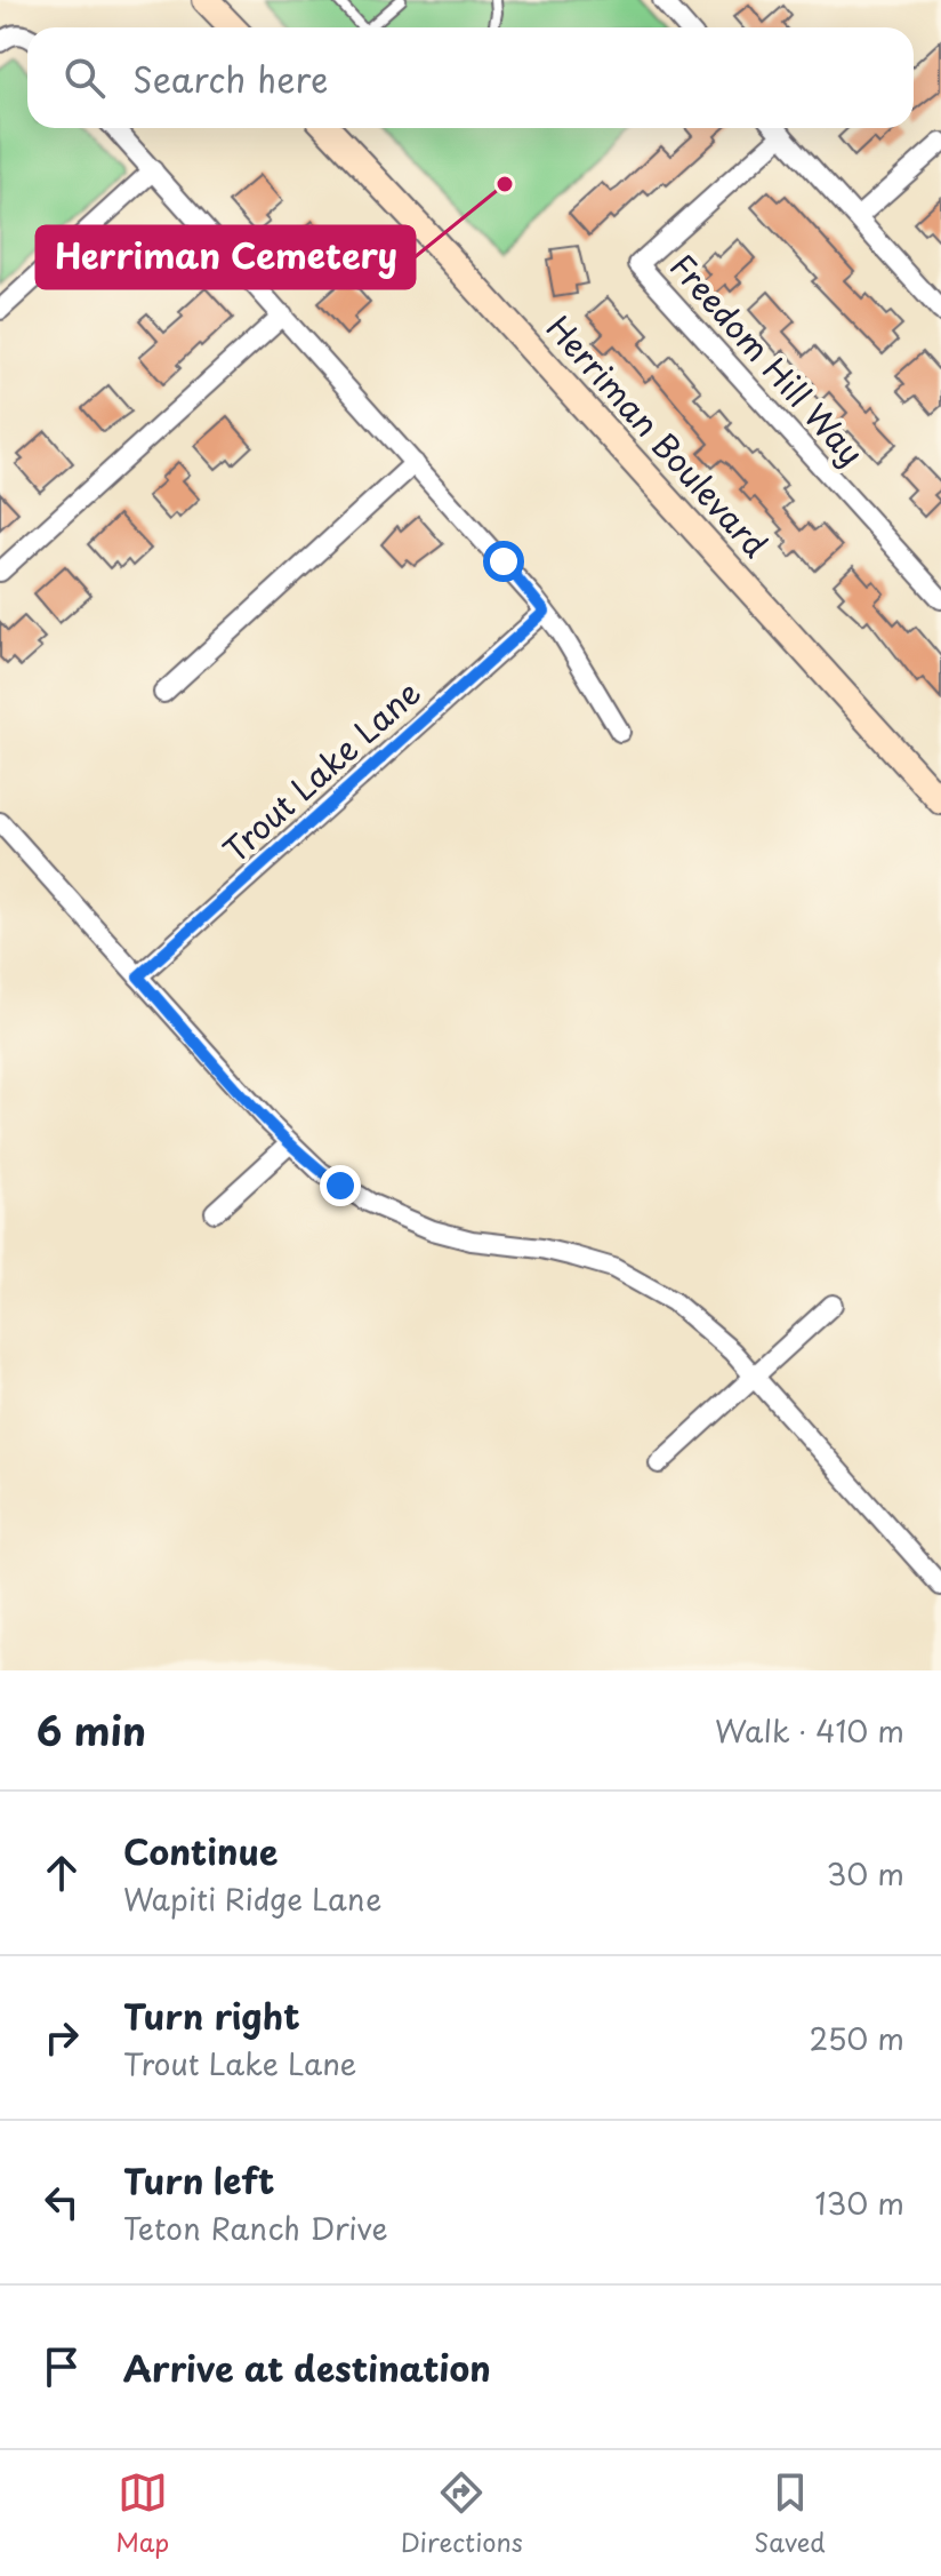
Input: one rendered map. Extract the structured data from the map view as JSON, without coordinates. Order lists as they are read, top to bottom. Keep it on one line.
{"streets":{"street":["Freedom Hill Way","Herriman Boulevard","Trout Lake Lane"]},"places":["Herriman Cemetery"],"page":{"search":"Search here","heading":["6 min","Walk · 410 m"],"list":[["Continue","Wapiti Ridge Lane","30 m"],["Turn right","Trout Lake Lane","250 m"],["Turn left","Teton Ranch Drive","130 m"],"Arrive at destination"],"nav":["Map","Directions","Saved"]}}
